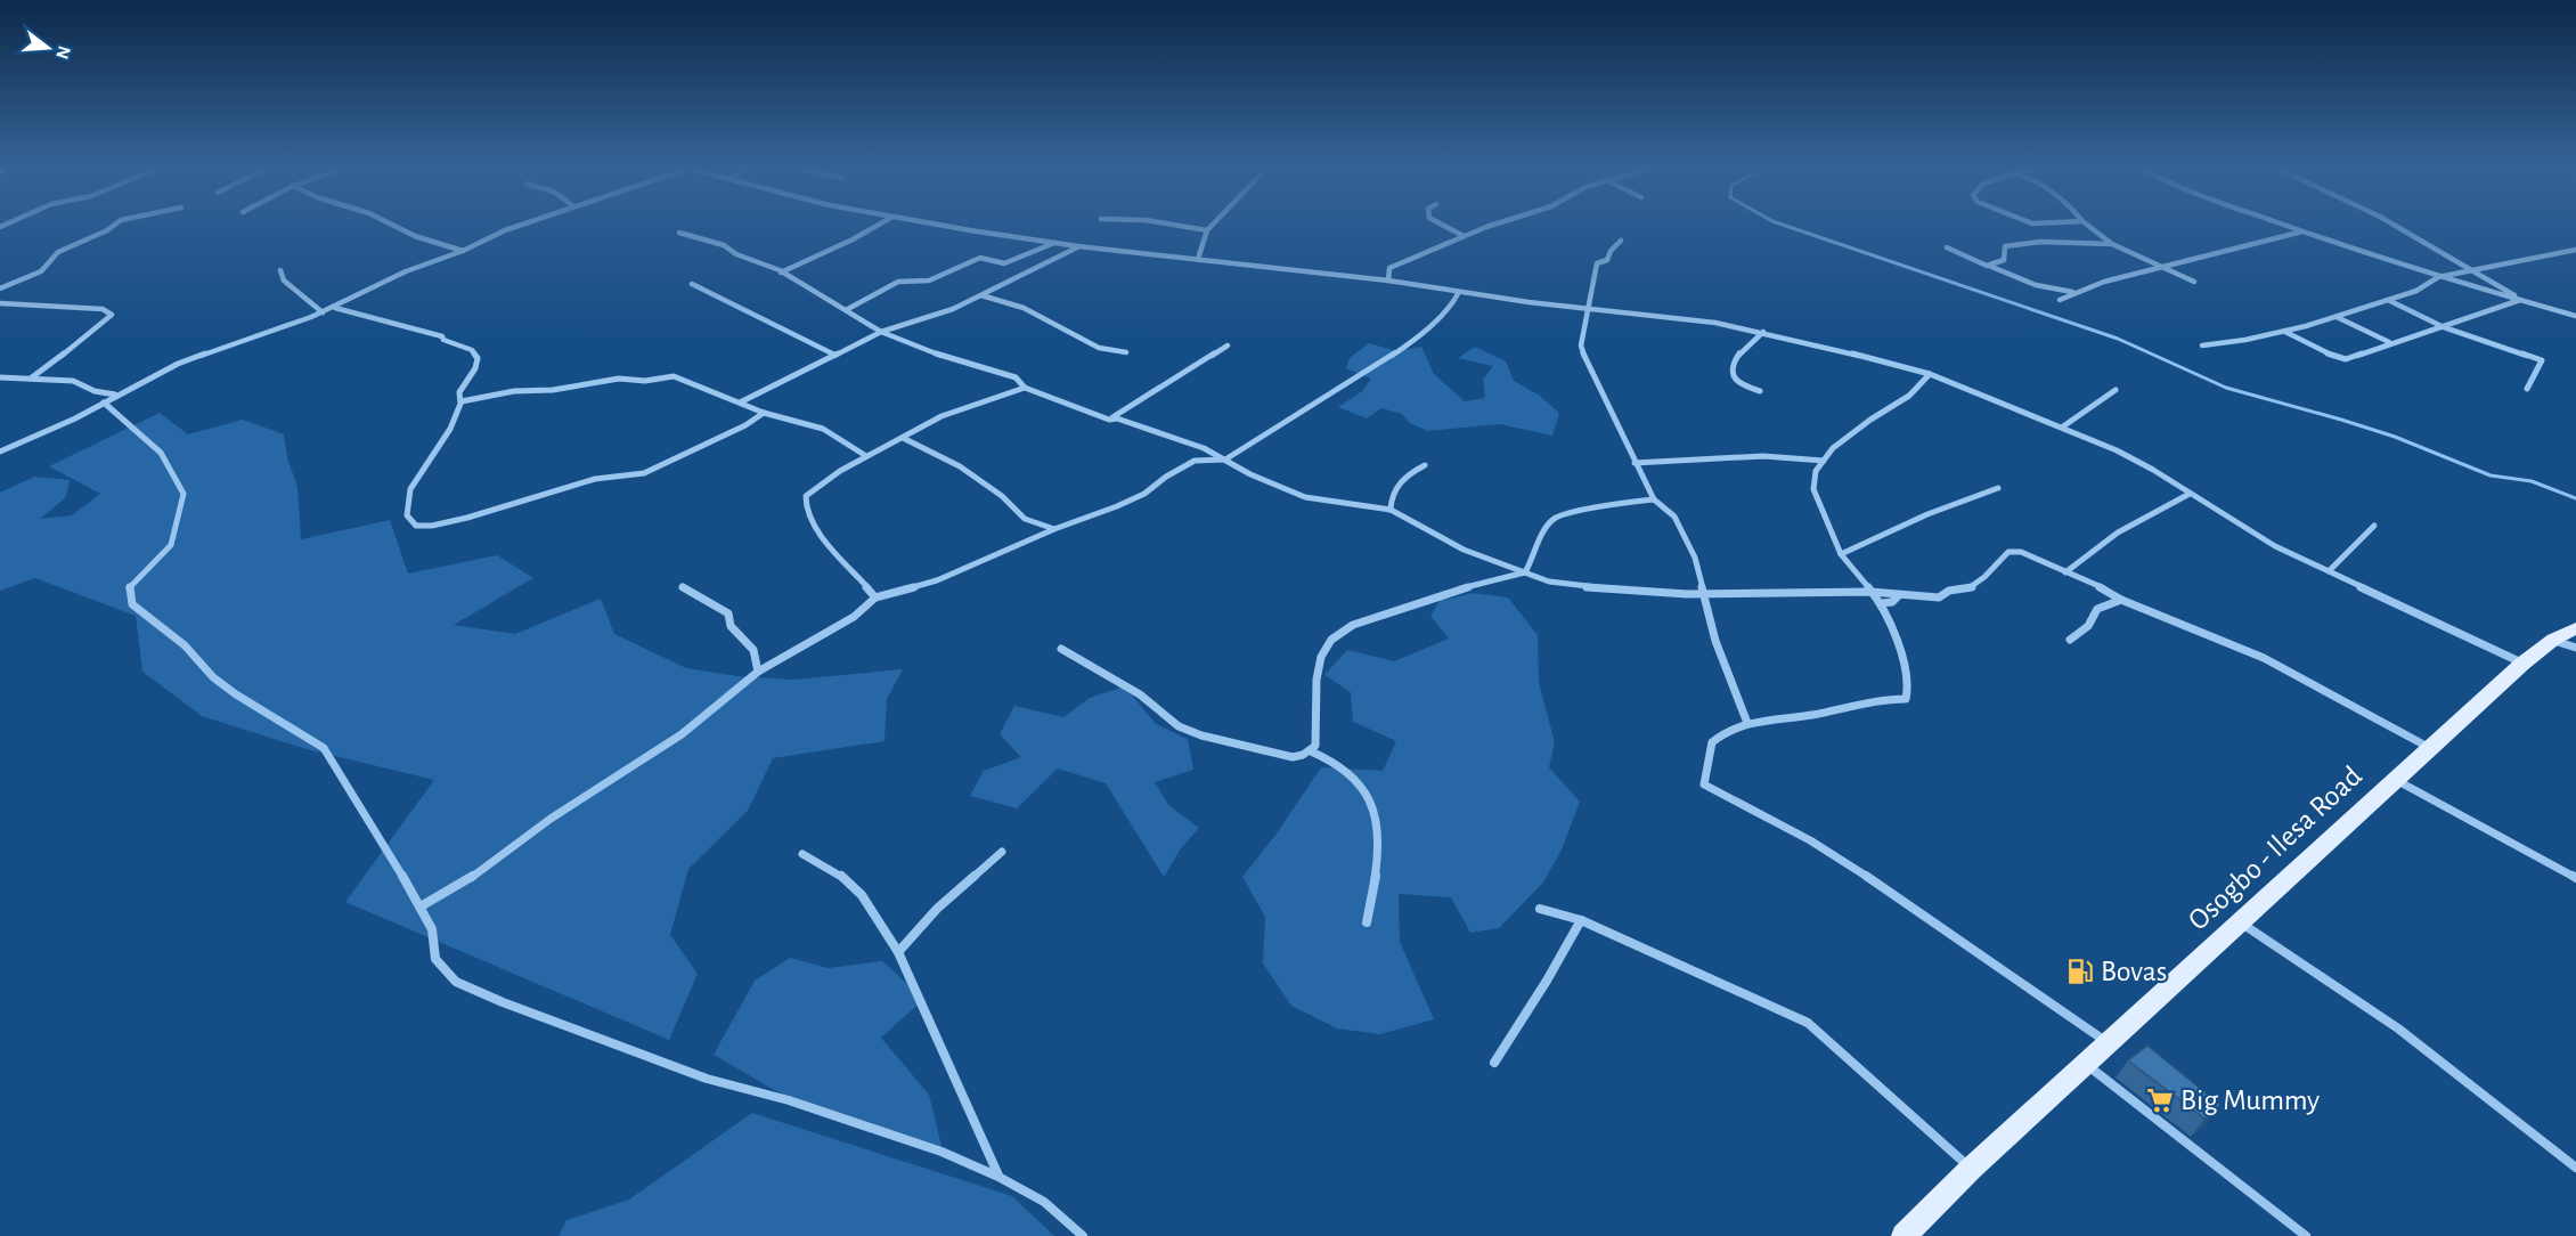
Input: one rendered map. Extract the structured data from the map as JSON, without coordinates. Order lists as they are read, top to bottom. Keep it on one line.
{"streets":{"main road":["Osogbo - Ilesa Road"]},"places":{"fuel station":["Bovas"],"supermarket":["Big Mummy"]},"north":"right"}
